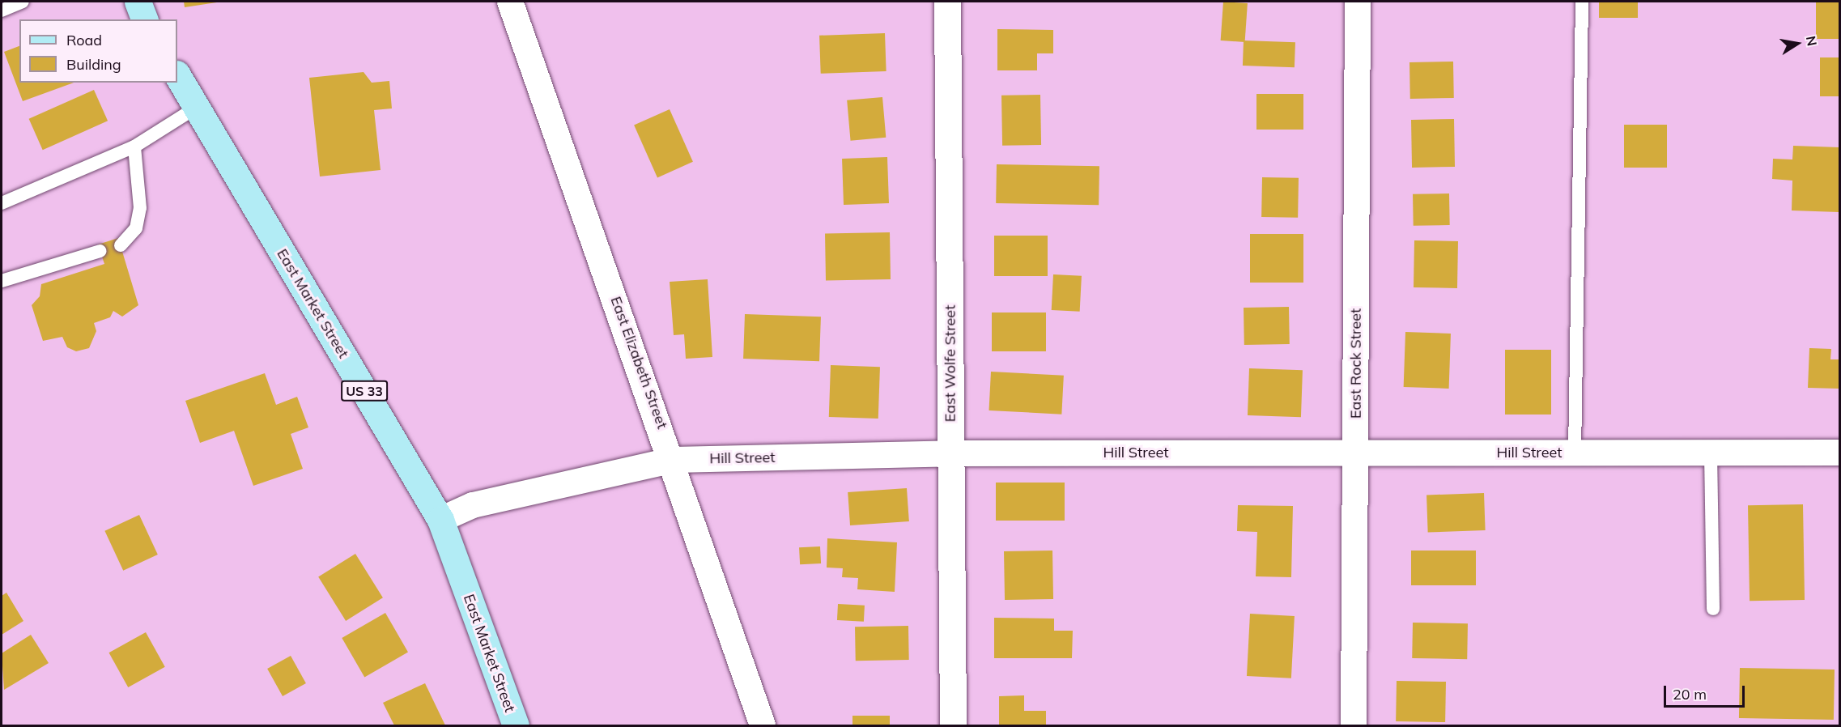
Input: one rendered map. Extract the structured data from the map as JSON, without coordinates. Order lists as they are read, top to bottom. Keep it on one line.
{"streets":{"main road":["East Market Street","US 33"],"street":["East Elizabeth Street","East Wolfe Street","East Rock Street","Hill Street"]},"crossings":[["East Market Street","Hill Street"],["East Elizabeth Street","Hill Street"],["East Wolfe Street","Hill Street"],["East Rock Street","Hill Street"]],"legend":["Road","Building"],"scale_bar":"20 m","north":"right"}
